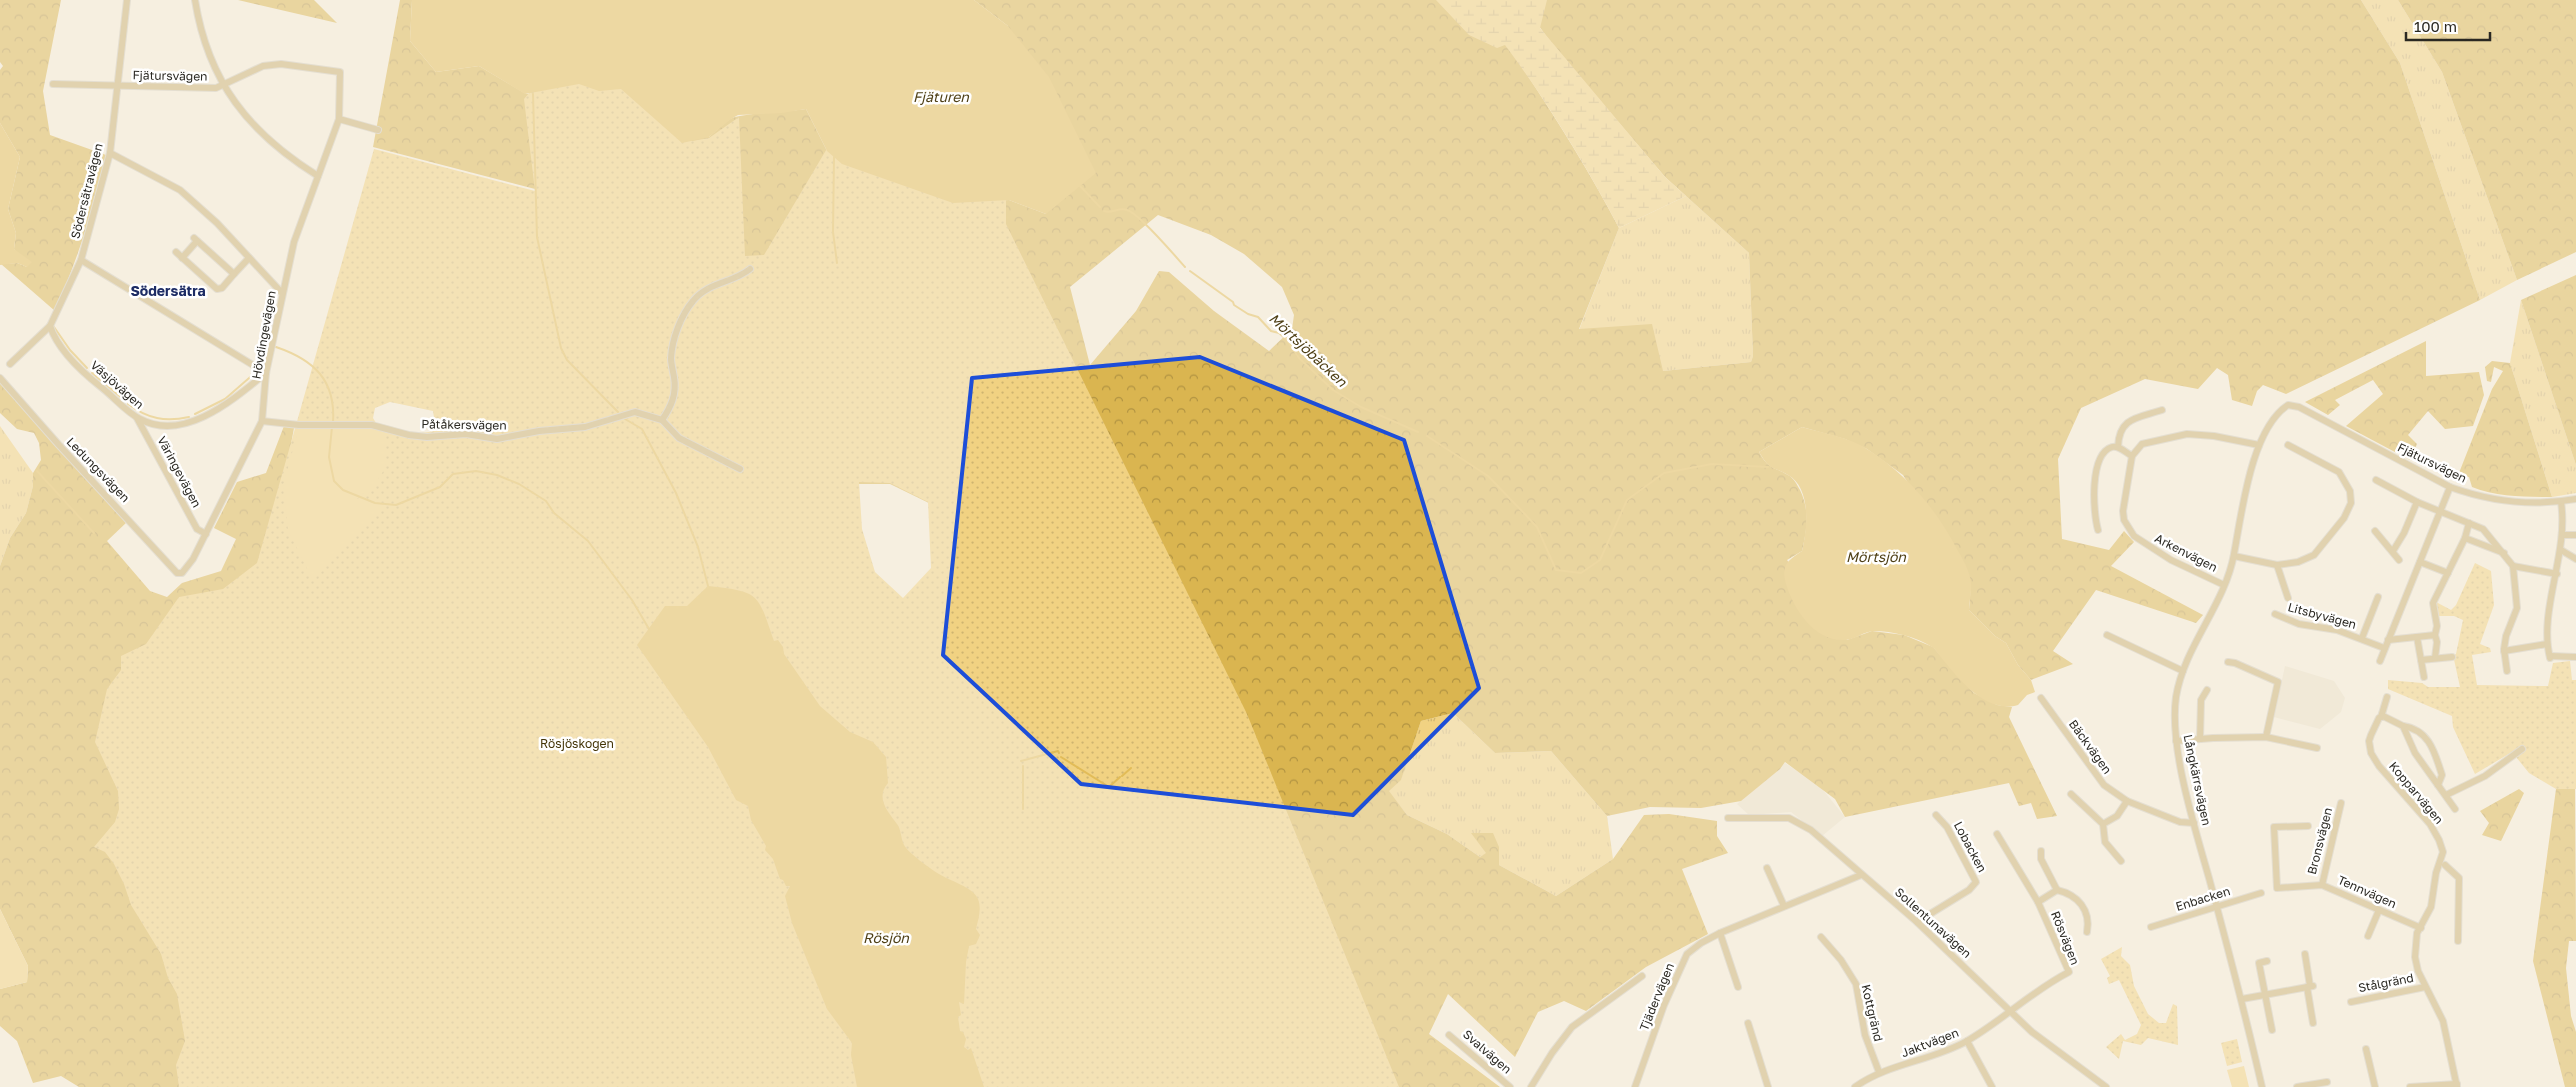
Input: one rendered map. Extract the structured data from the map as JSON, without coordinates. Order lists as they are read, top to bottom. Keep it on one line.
{"streets":{"street":["Fjätursvägen","Södersätravägen","Hövdingevägen","Väsjövägen","Påtåkersvägen","Ledungsvägen","Väringevägen","Arkenvägen","Litsbyvägen","Bäckvägen","Långkärrsvägen","Kopparvägen","Bronsvägen","Lobacken","Tennvägen","Enbacken","Sollentunavägen","Rösvägen","Stålgränd","Tjädervägen","Kottgränd","Jaktvägen","Svalvägen"]},"crossings":[["Fjätursvägen","Södersätravägen"],["Fjätursvägen","Hövdingevägen"],["Fjätursvägen","Långkärrsvägen"],["Södersätravägen","Väsjövägen"],["Hövdingevägen","Väsjövägen"],["Hövdingevägen","Påtåkersvägen"],["Hövdingevägen","Ledungsvägen"],["Hövdingevägen","Väringevägen"],["Väsjövägen","Väringevägen"],["Arkenvägen","Långkärrsvägen"],["Bäckvägen","Långkärrsvägen"],["Långkärrsvägen","Enbacken"],["Kopparvägen","Tennvägen"],["Kopparvägen","Stålgränd"],["Bronsvägen","Tennvägen"],["Lobacken","Sollentunavägen"],["Sollentunavägen","Rösvägen"],["Sollentunavägen","Tjädervägen"],["Sollentunavägen","Jaktvägen"],["Rösvägen","Jaktvägen"],["Kottgränd","Jaktvägen"]],"districts":["Södersätra"],"water":["Fjäturen","Mörtsjöbäcken","Mörtsjön","Rösjön"],"parks":["Rösjöskogen"],"scale_bar":"100 m"}
